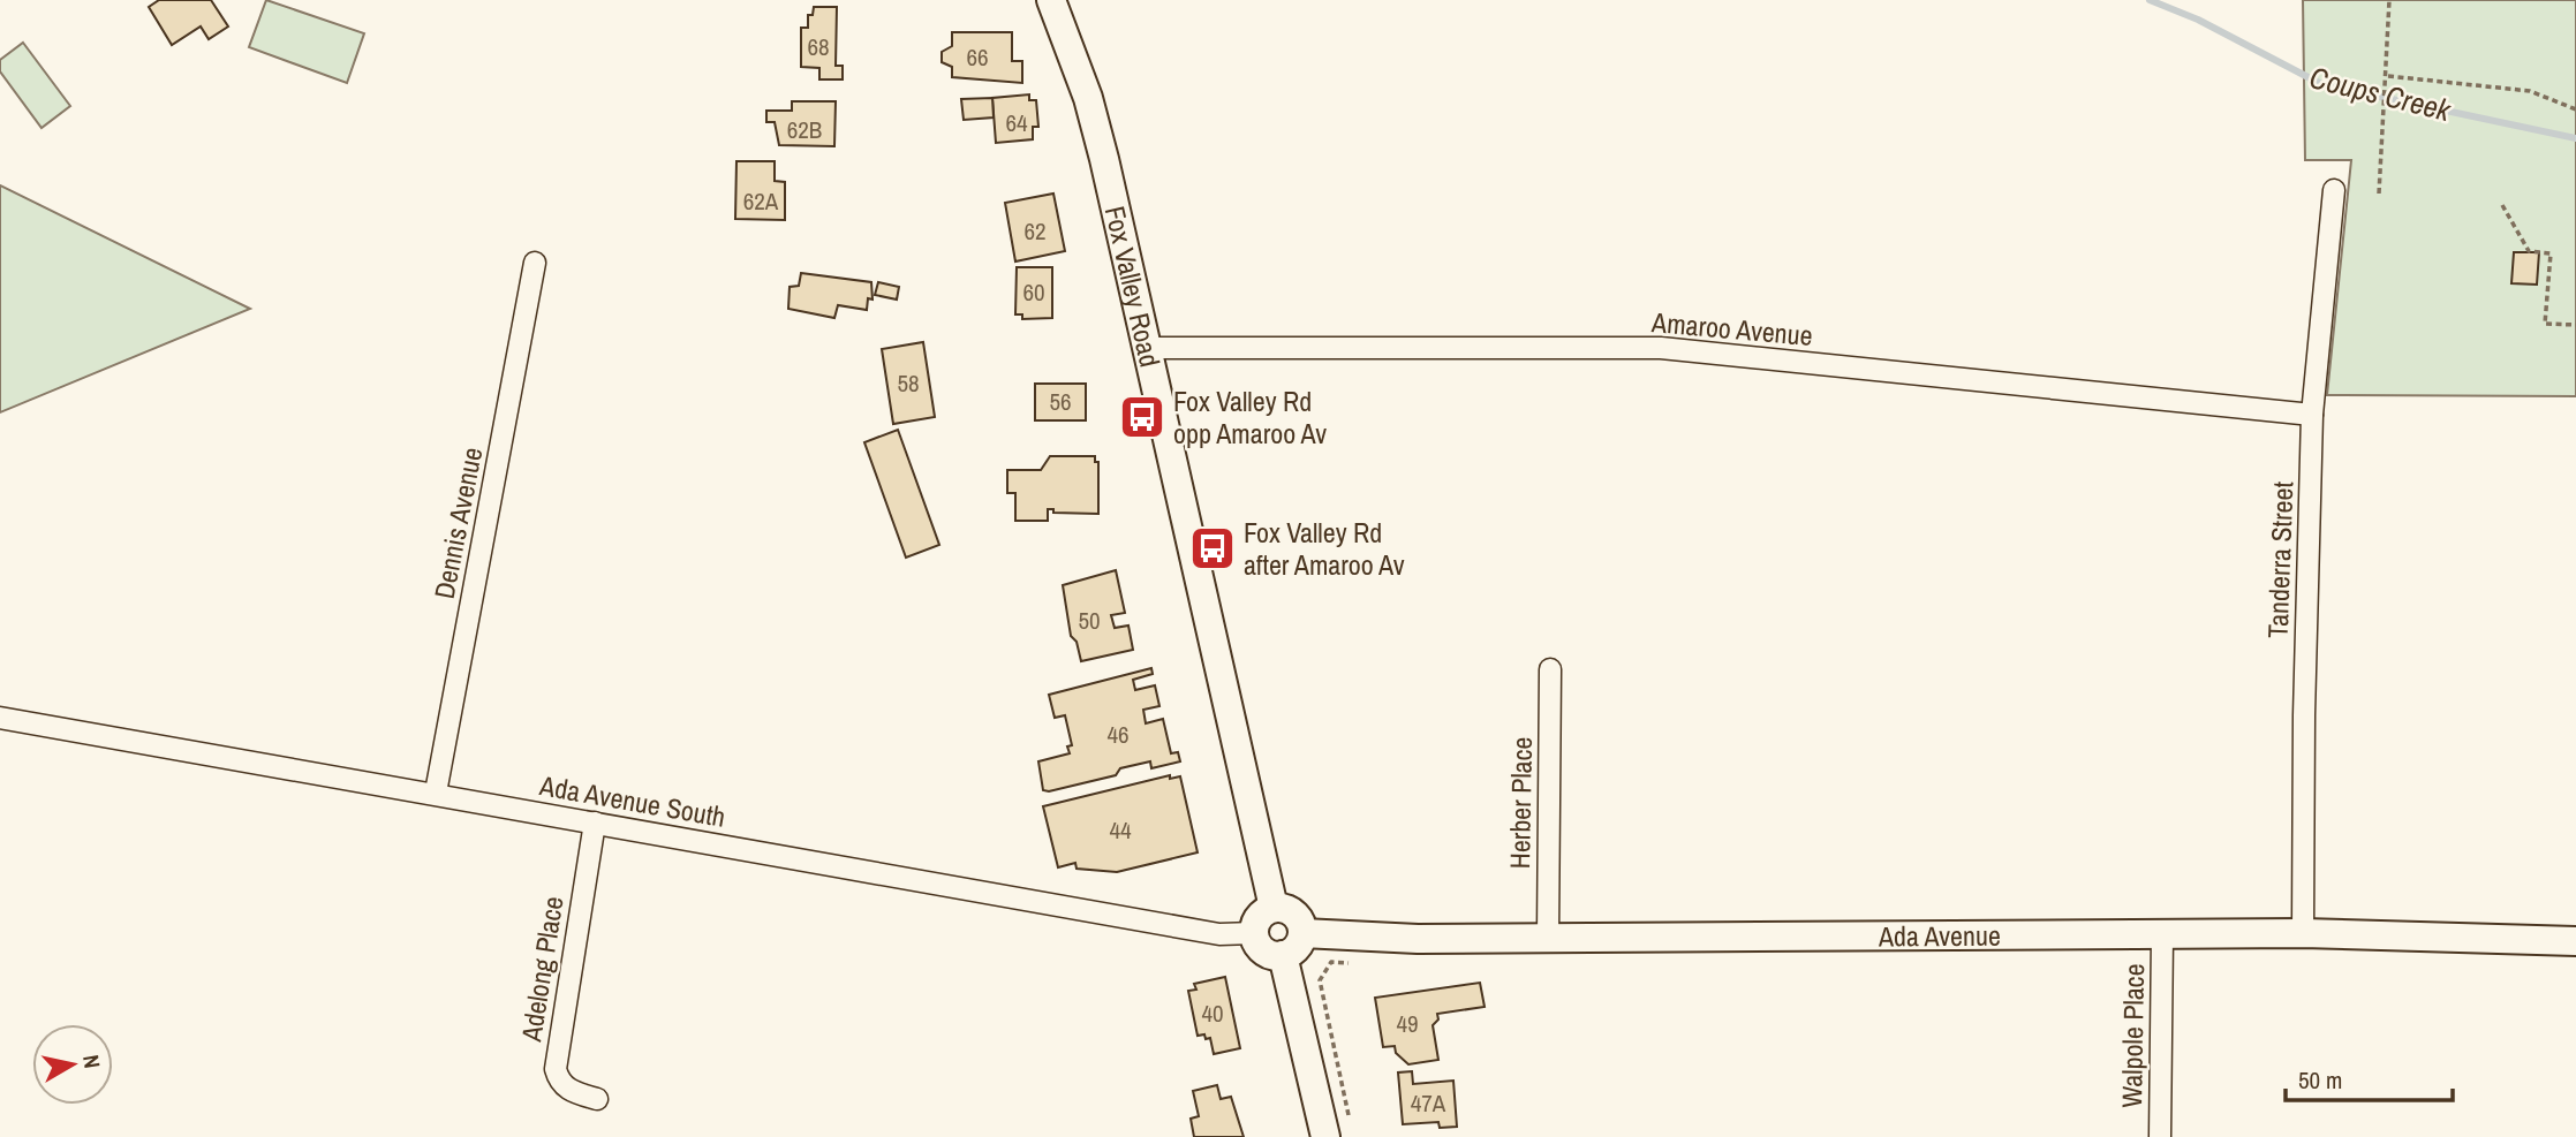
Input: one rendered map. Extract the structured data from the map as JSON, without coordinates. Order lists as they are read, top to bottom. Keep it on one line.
{"streets":{"main road":["Fox Valley Road","Ada Avenue"],"street":["Amaroo Avenue","Dennis Avenue","Tanderra Street","Ada Avenue South","Herber Place","Adelong Place","Walpole Place"]},"crossings":[["Fox Valley Road","Amaroo Avenue"],["Fox Valley Road","Ada Avenue South"],["Fox Valley Road","Ada Avenue"],["Amaroo Avenue","Tanderra Street"],["Dennis Avenue","Ada Avenue South"],["Tanderra Street","Ada Avenue"],["Ada Avenue South","Ada Avenue"],["Ada Avenue South","Adelong Place"],["Herber Place","Ada Avenue"],["Ada Avenue","Walpole Place"]],"water":["Coups Creek"],"places":{"bus stop":["Fox Valley Rd opp Amaroo Av","Fox Valley Rd after Amaroo Av"]},"house_numbers":["68","66","64","62B","62A","62","60","58","56","50","46","44","40","49","47A"],"scale_bar":"50 m","north":"right"}
